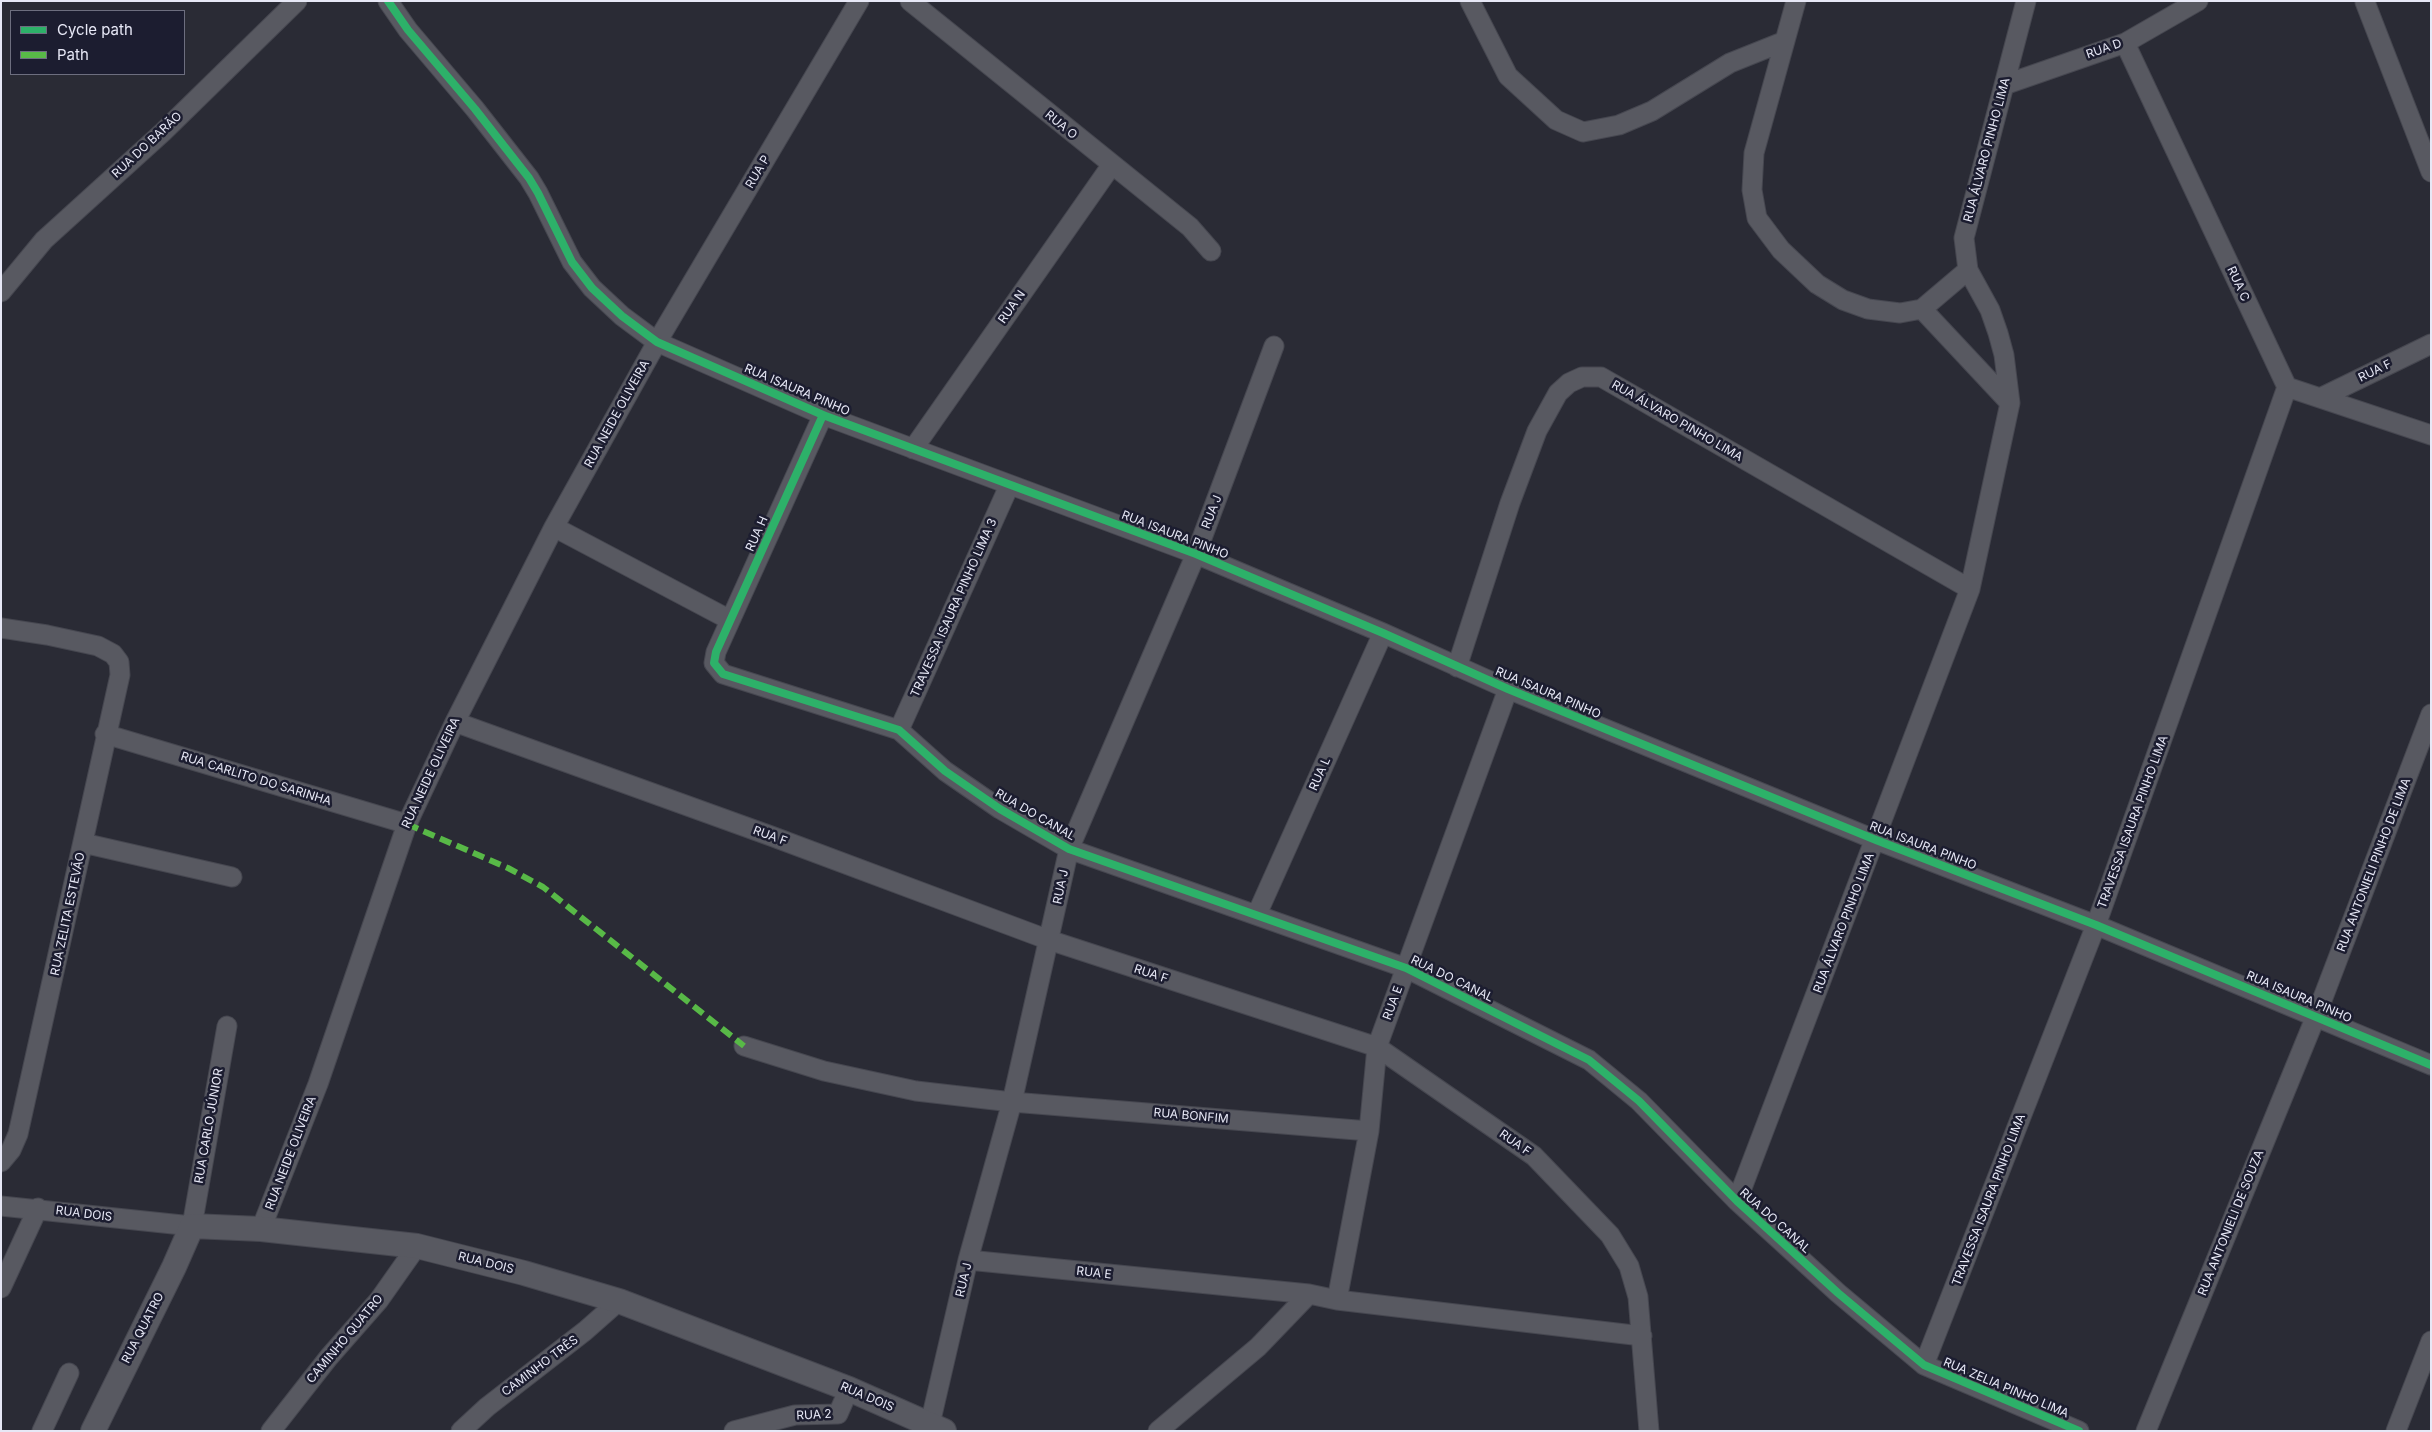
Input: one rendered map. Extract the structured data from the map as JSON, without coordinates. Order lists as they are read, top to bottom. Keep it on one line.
{"streets":{"street":["RUA D","RUA O","RUA DO BARÃO","RUA ÁLVARO PINHO LIMA","RUA P","RUA C","RUA N","RUA F","RUA ISAURA PINHO","RUA NEIDE OLIVEIRA","RUA J","RUA H","TRAVESSA ISAURA PINHO LIMA 3","RUA L","RUA CARLITO DO SARINHA","RUA DO CANAL","TRAVESSA ISAURA PINHO LIMA","RUA ANTONIELI PINHO DE LIMA","RUA ZELITA ESTEVÃO","RUA E","RUA BONFIM","RUA CARLO JÚNIOR","RUA DOIS","RUA ANTONIELI DE SOUZA","RUA QUATRO","CAMINHO QUATRO","CAMINHO TRÊS","RUA ZELIA PINHO LIMA","RUA 2"]},"crossings":[["RUA D","RUA ÁLVARO PINHO LIMA"],["RUA D","RUA C"],["RUA O","RUA N"],["RUA ÁLVARO PINHO LIMA","RUA ISAURA PINHO"],["RUA ÁLVARO PINHO LIMA","RUA DO CANAL"],["RUA P","RUA ISAURA PINHO"],["RUA P","RUA NEIDE OLIVEIRA"],["RUA C","TRAVESSA ISAURA PINHO LIMA"],["RUA N","RUA ISAURA PINHO"],["RUA F","RUA NEIDE OLIVEIRA"],["RUA F","RUA J"],["RUA F","RUA E"],["RUA ISAURA PINHO","RUA NEIDE OLIVEIRA"],["RUA ISAURA PINHO","RUA J"],["RUA ISAURA PINHO","RUA H"],["RUA ISAURA PINHO","TRAVESSA ISAURA PINHO LIMA 3"],["RUA ISAURA PINHO","RUA L"],["RUA ISAURA PINHO","TRAVESSA ISAURA PINHO LIMA"],["RUA ISAURA PINHO","RUA ANTONIELI PINHO DE LIMA"],["RUA ISAURA PINHO","RUA E"],["RUA ISAURA PINHO","RUA ANTONIELI DE SOUZA"],["RUA NEIDE OLIVEIRA","RUA CARLITO DO SARINHA"],["RUA NEIDE OLIVEIRA","RUA DOIS"],["RUA J","RUA DO CANAL"],["RUA J","RUA E"],["RUA J","RUA BONFIM"],["RUA J","RUA DOIS"],["RUA H","TRAVESSA ISAURA PINHO LIMA 3"],["RUA H","RUA DO CANAL"],["TRAVESSA ISAURA PINHO LIMA 3","RUA DO CANAL"],["RUA L","RUA DO CANAL"],["RUA CARLITO DO SARINHA","RUA ZELITA ESTEVÃO"],["RUA DO CANAL","TRAVESSA ISAURA PINHO LIMA"],["RUA DO CANAL","RUA E"],["RUA DO CANAL","RUA ZELIA PINHO LIMA"],["TRAVESSA ISAURA PINHO LIMA","RUA ZELIA PINHO LIMA"],["RUA ANTONIELI PINHO DE LIMA","RUA ANTONIELI DE SOUZA"],["RUA E","RUA BONFIM"],["RUA CARLO JÚNIOR","RUA DOIS"],["RUA CARLO JÚNIOR","RUA QUATRO"],["RUA DOIS","RUA QUATRO"],["RUA DOIS","CAMINHO QUATRO"],["RUA DOIS","CAMINHO TRÊS"],["RUA DOIS","RUA 2"]],"legend":["Cycle path","Path"]}
